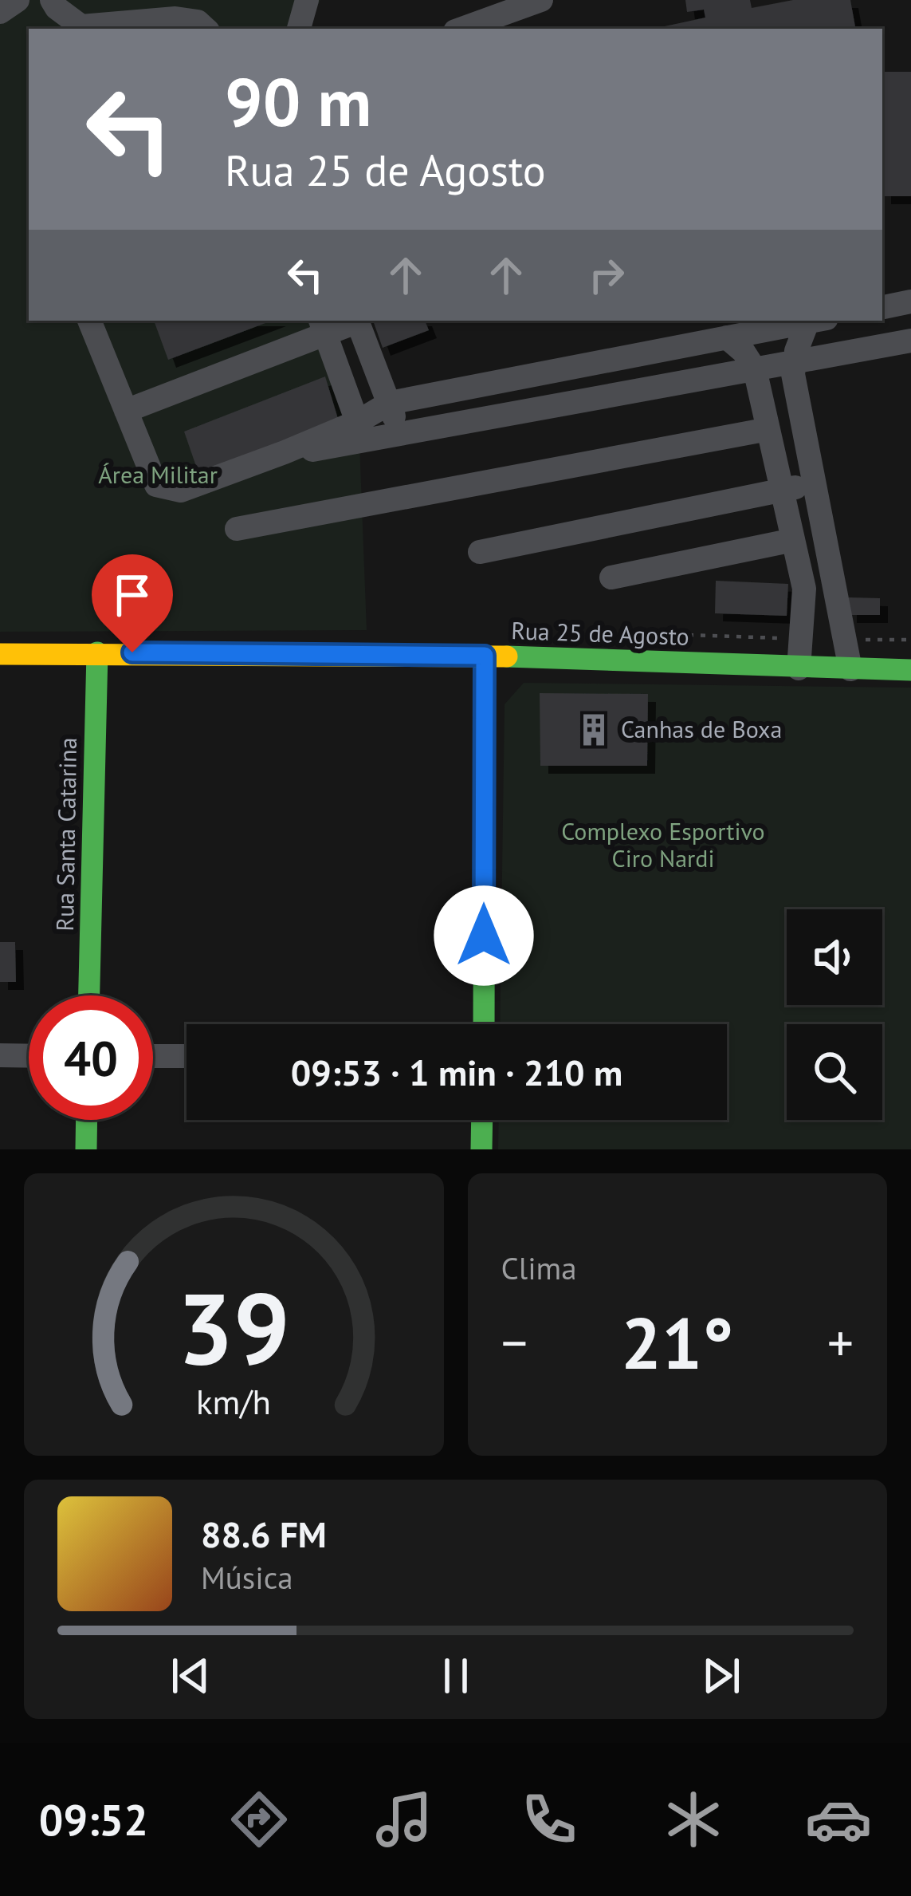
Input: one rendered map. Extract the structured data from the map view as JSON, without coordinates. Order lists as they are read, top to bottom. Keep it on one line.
{"streets":{"street":["Rua 25 de Agosto","Rua Santa Catarina"]},"crossings":[["Rua 25 de Agosto","Rua Santa Catarina"]],"parks":["Área Militar","Complexo Esportivo Ciro Nardi"],"places":{"building":["Canhas de Boxa"]},"page":{"turn":["90 m","Rua 25 de Agosto"],"limit":"40","trip":"09:53 · 1 min · 210 m","tile":"Clima","heat":["−","21°","+"],"song":["88.6 FM","Música"],"tabs":"09:52","gauge":["39","km/h"]}}
